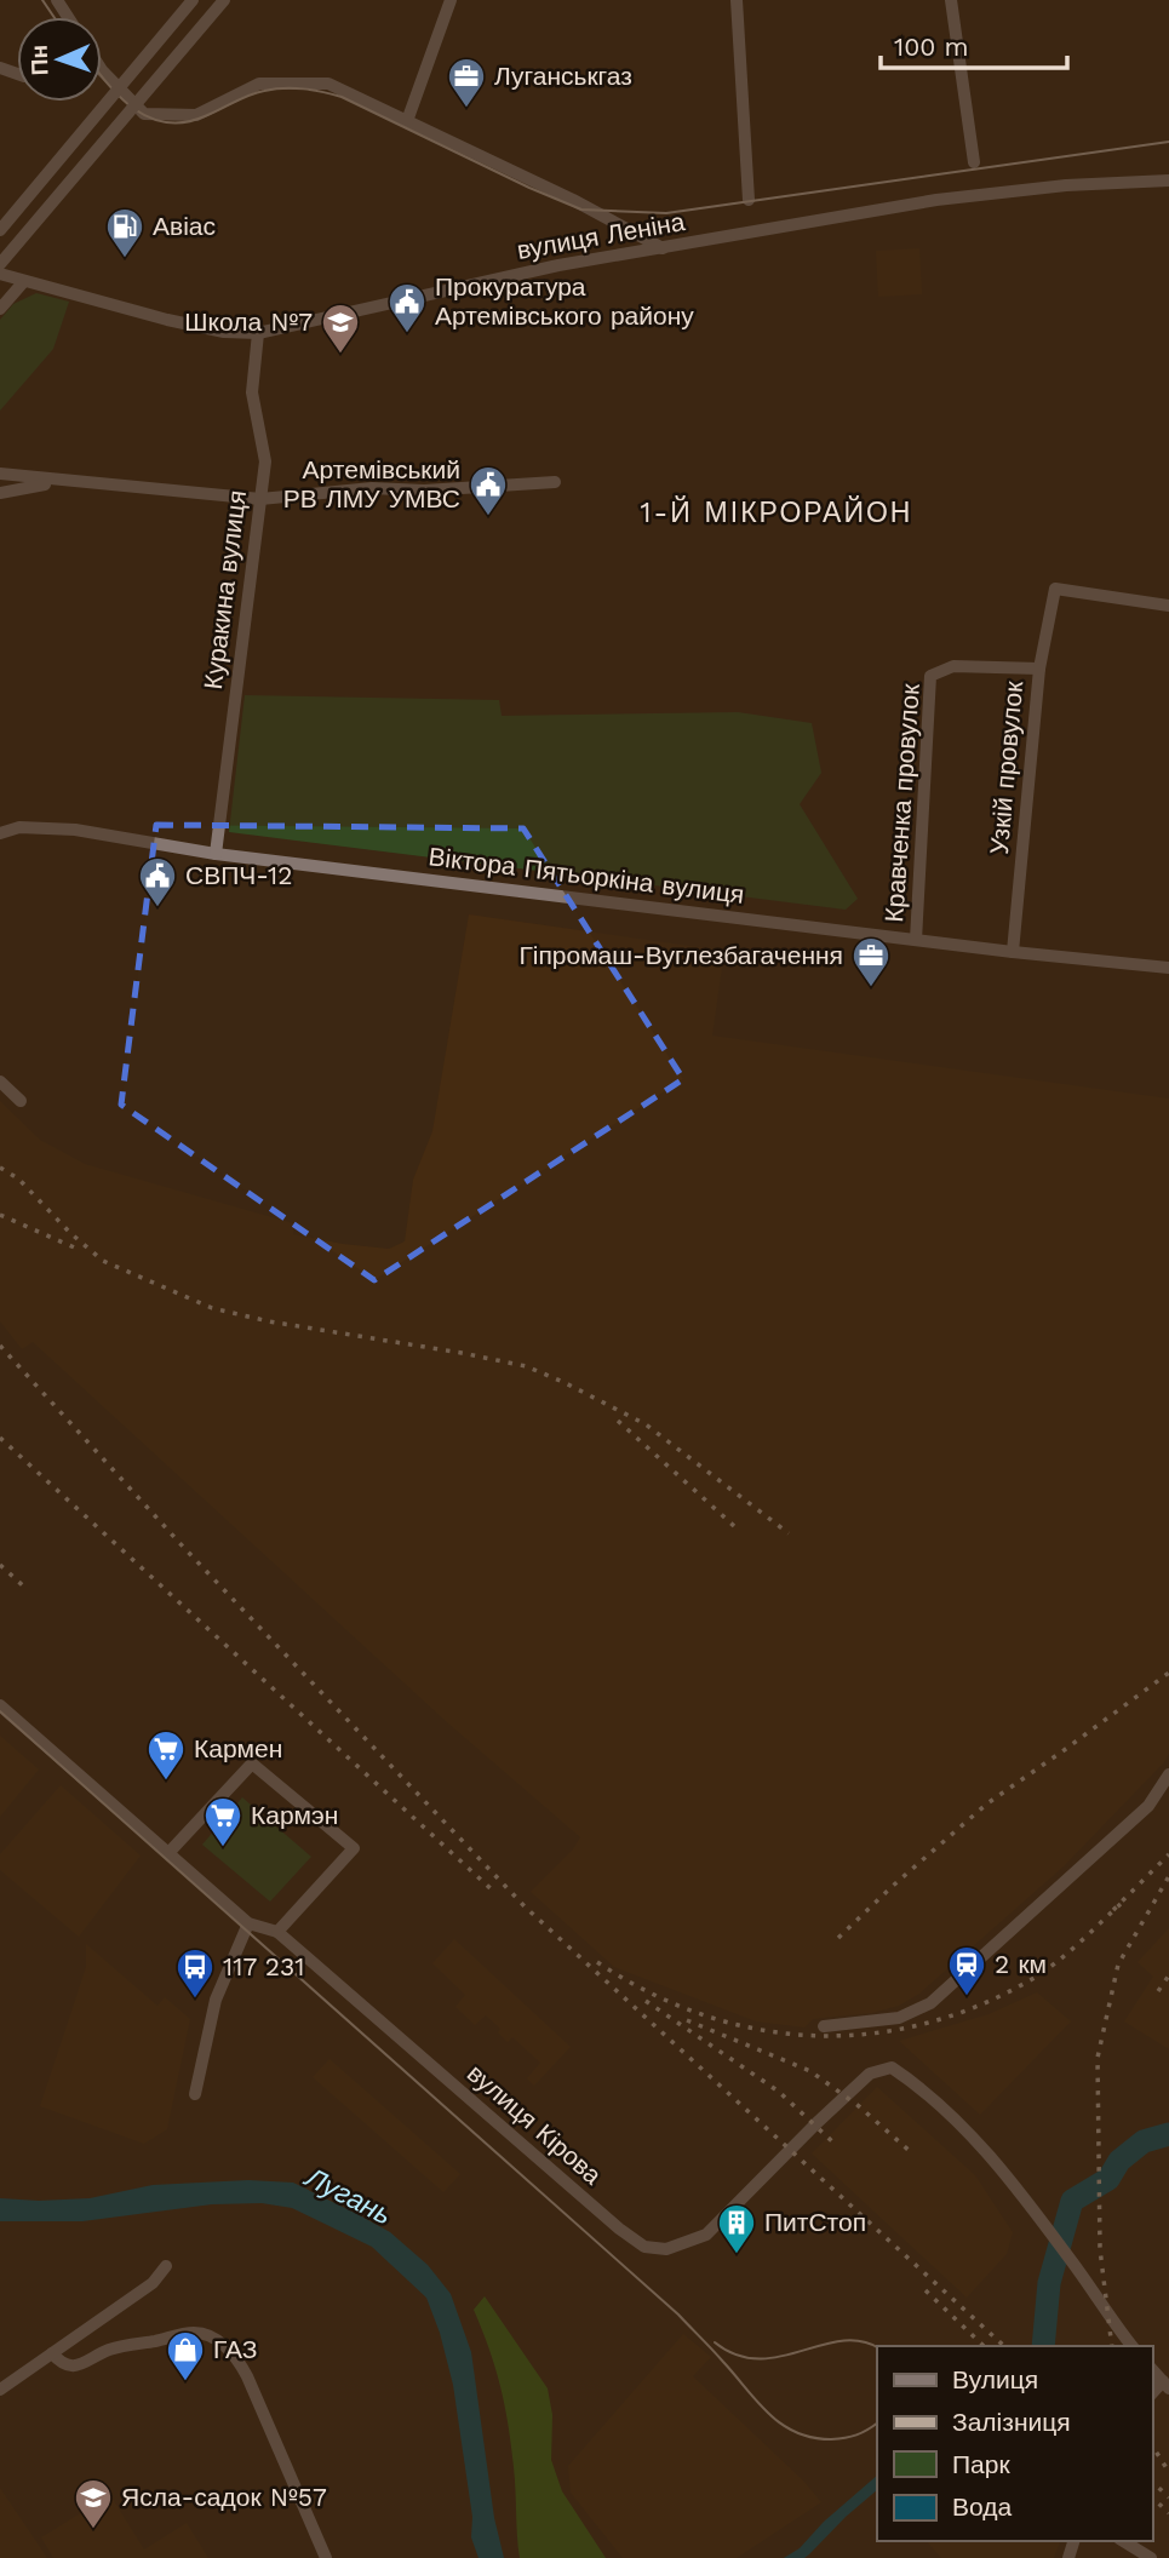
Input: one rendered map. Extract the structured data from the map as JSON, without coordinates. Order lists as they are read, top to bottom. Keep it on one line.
{"streets":{"street":["вулиця Леніна","Куракина вулиця","Узкій провулок","Кравченка провулок","Віктора Пятьоркіна вулиця","вулиця Кірова"]},"crossings":[["вулиця Леніна","Куракина вулиця"],["Куракина вулиця","Віктора Пятьоркіна вулиця"],["Узкій провулок","Кравченка провулок"],["Узкій провулок","Віктора Пятьоркіна вулиця"],["Кравченка провулок","Віктора Пятьоркіна вулиця"]],"districts":["1-Й МІКРОРАЙОН"],"water":["Лугань"],"places":{"office":["Луганськгаз","Гіпромаш-Вуглезбагачення"],"fuel station":["Авіас"],"public building":["Прокуратура Артемівського району","Артемівський РВ ЛМУ УМВС","СВПЧ-12"],"school or university":["Школа №7","Ясла-садок №57"],"supermarket":["Кармен","Кармэн"],"station":["2 км"],"bus stop":["117 231"],"building":["ПитСтоп"],"shop":["ГАЗ"]},"legend":["Вулиця","Залізниця","Парк","Вода"],"scale_bar":"100 m","north":"left"}
